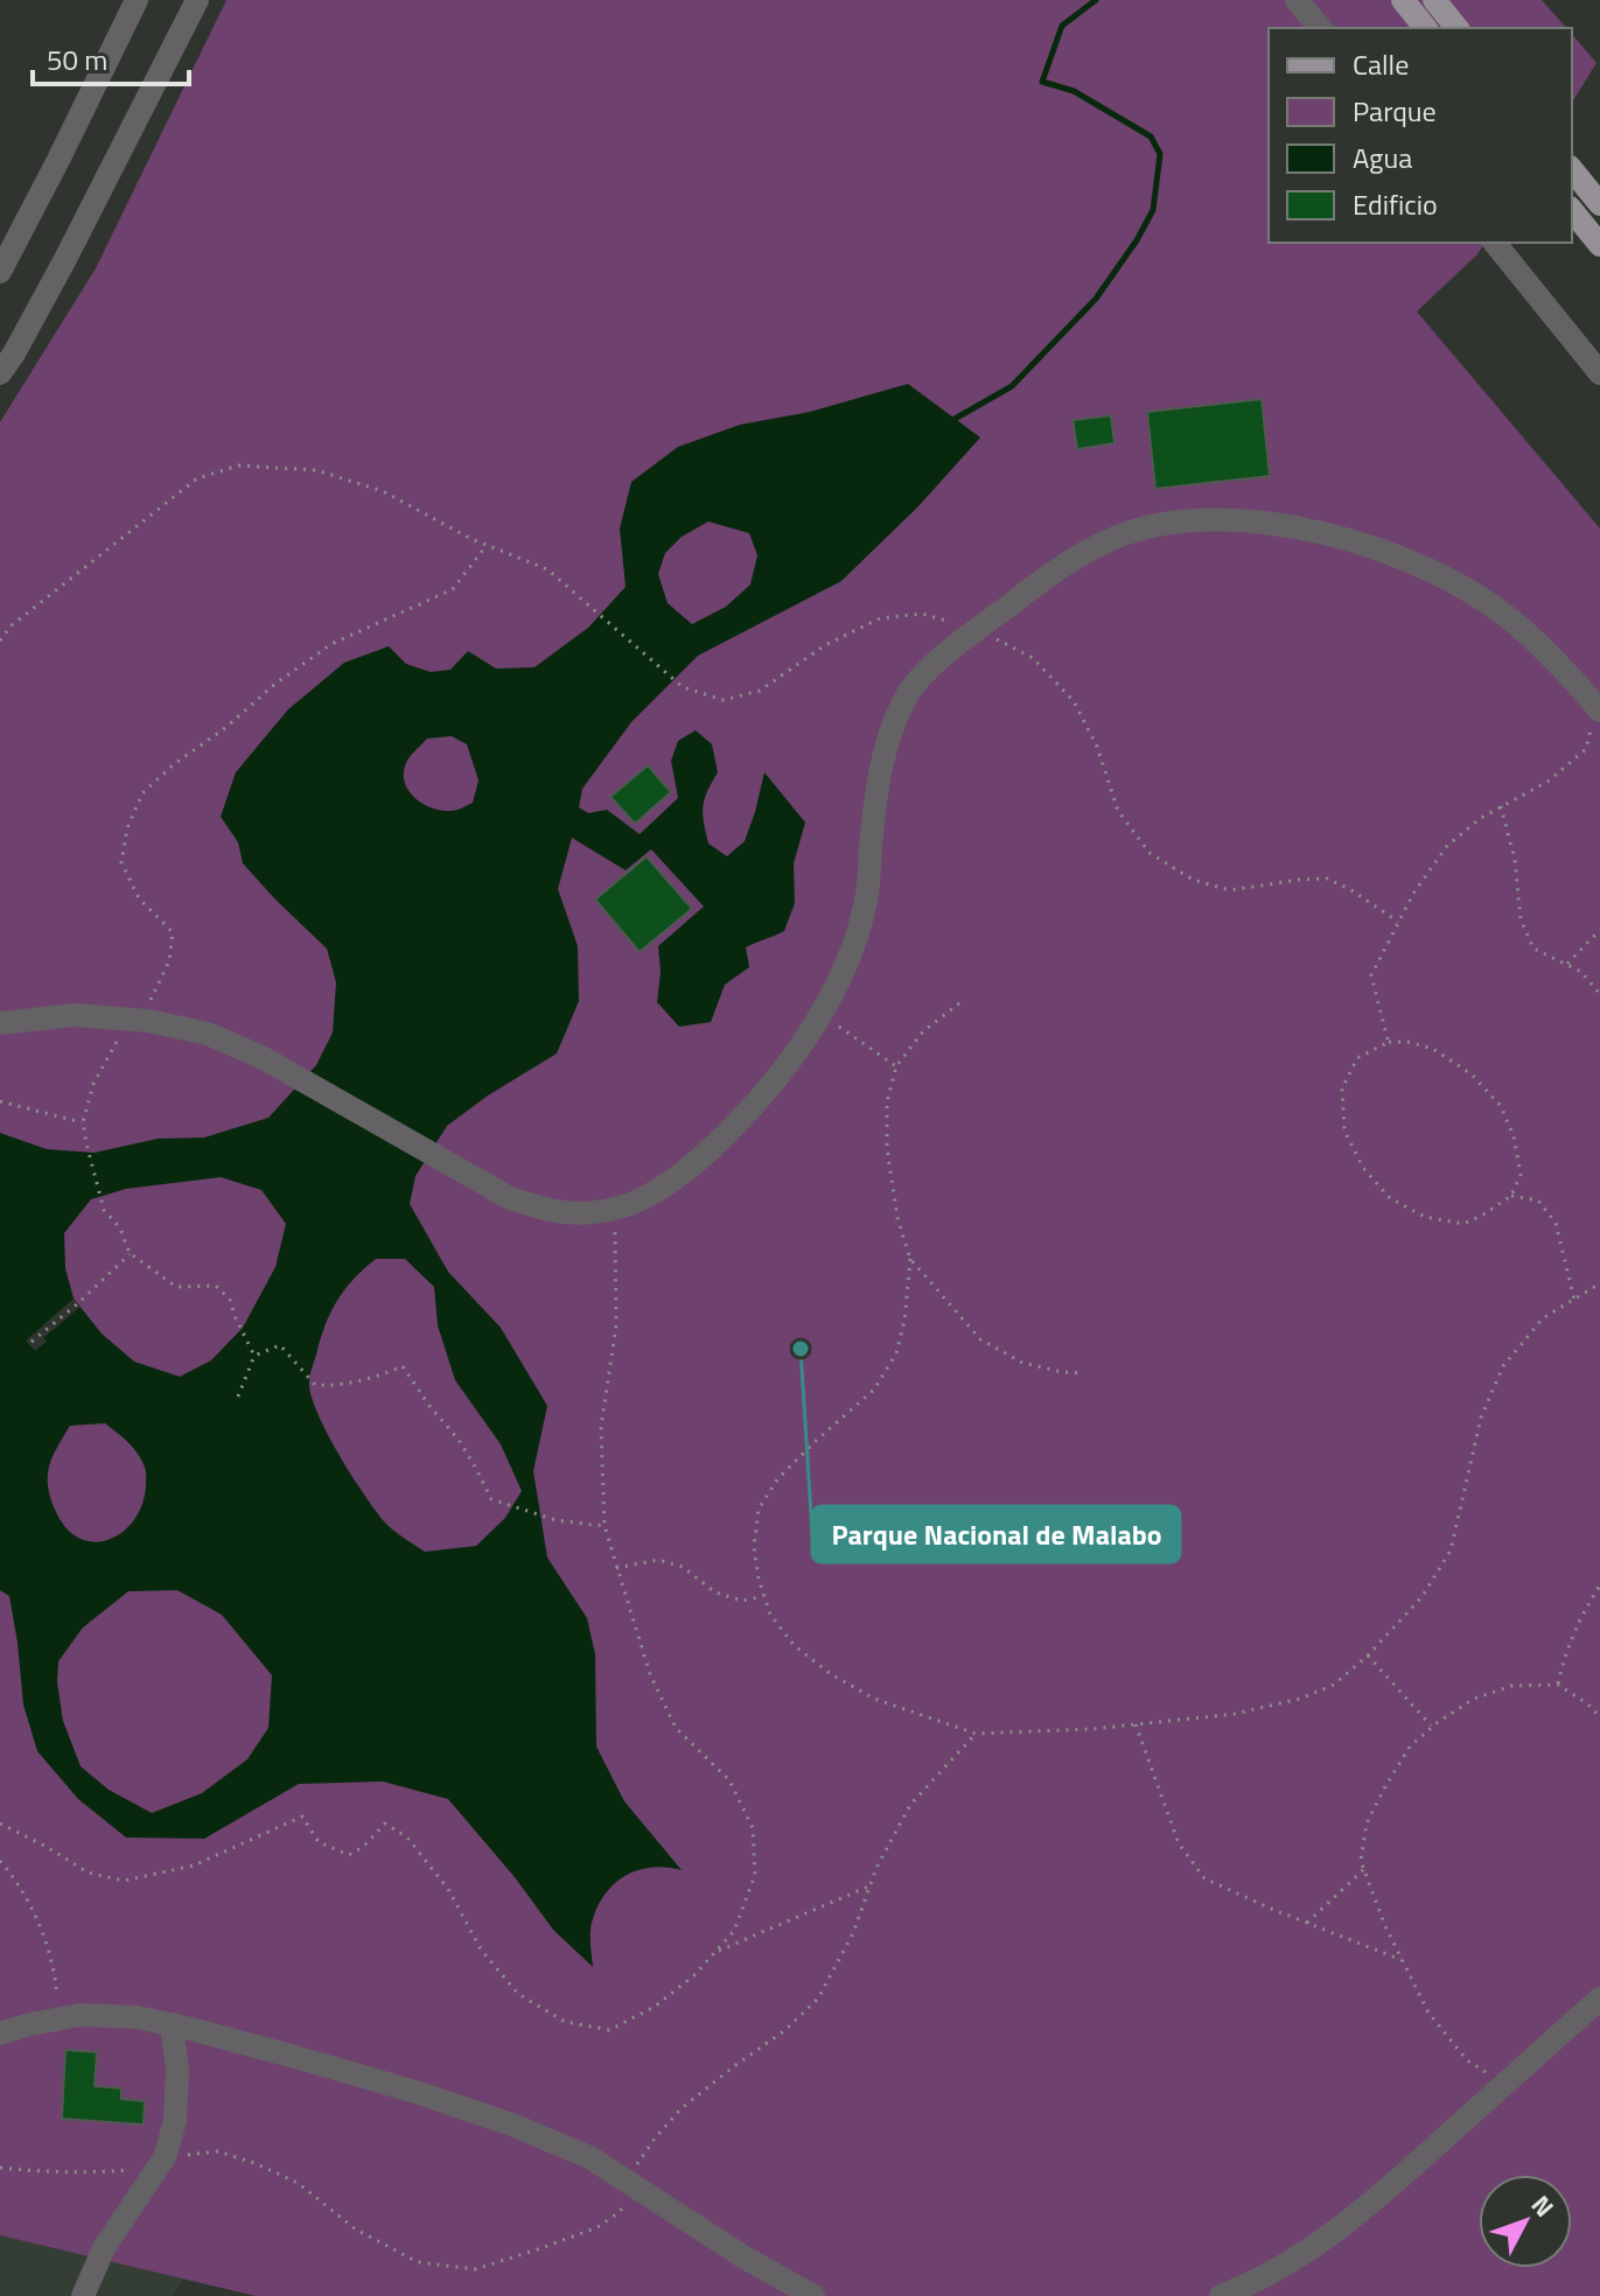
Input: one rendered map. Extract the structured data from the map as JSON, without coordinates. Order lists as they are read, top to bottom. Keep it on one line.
{"places":["Parque Nacional de Malabo"],"legend":["Calle","Parque","Agua","Edificio"],"scale_bar":"50 m","north":"top right"}
